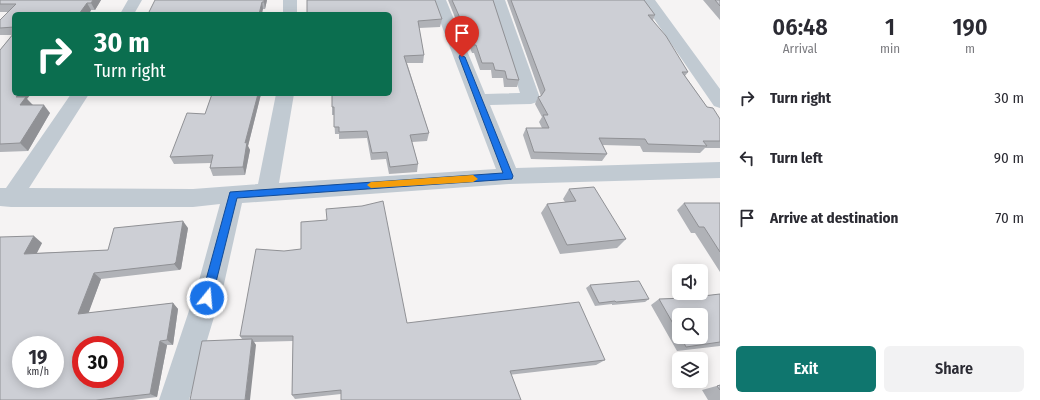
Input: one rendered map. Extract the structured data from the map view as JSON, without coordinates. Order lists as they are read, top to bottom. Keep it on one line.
{"page":{"eta":["06:48","Arrival","1","min","190","m"],"turn":["30 m","Turn right"],"list":[{"name":"Turn right","value":"30 m"},{"name":"Turn left","value":"90 m"},{"name":"Arrive at destination","value":"70 m"}],"speed":"19 km/h","limit":"30","buttons":["Exit","Share"]}}
